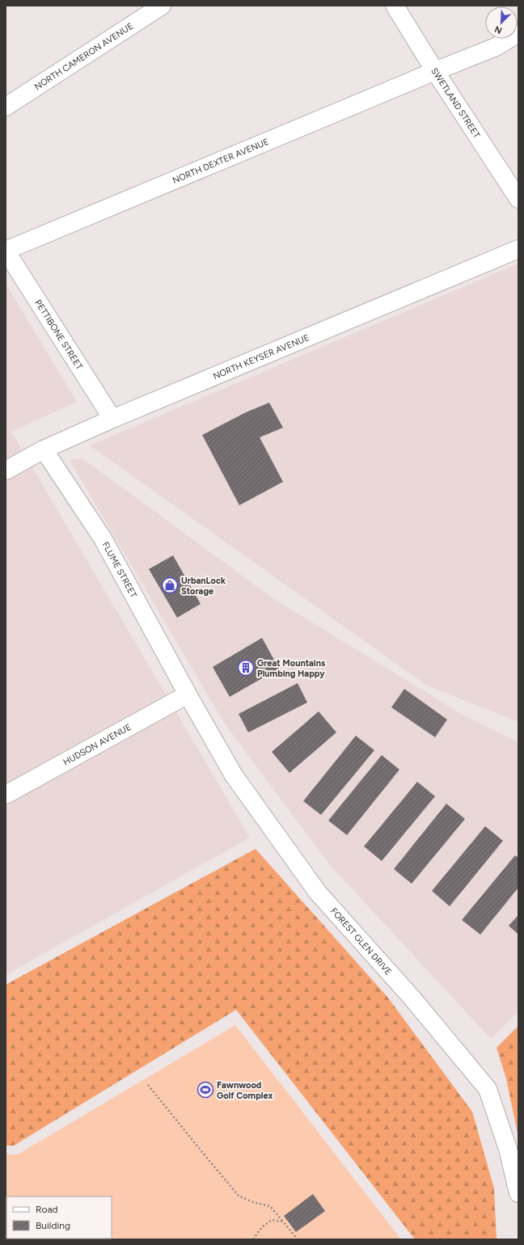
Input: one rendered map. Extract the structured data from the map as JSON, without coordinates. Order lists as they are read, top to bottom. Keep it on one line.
{"streets":{"street":["NORTH CAMERON AVENUE","SWETLAND STREET","NORTH DEXTER AVENUE","PETTIBONE STREET","NORTH KEYSER AVENUE","FLUME STREET","HUDSON AVENUE","FOREST GLEN DRIVE"]},"crossings":[["SWETLAND STREET","NORTH DEXTER AVENUE"],["NORTH DEXTER AVENUE","PETTIBONE STREET"],["PETTIBONE STREET","NORTH KEYSER AVENUE"],["NORTH KEYSER AVENUE","FLUME STREET"],["FLUME STREET","HUDSON AVENUE"],["FLUME STREET","FOREST GLEN DRIVE"],["HUDSON AVENUE","FOREST GLEN DRIVE"]],"places":{"shop":["UrbanLock Storage"],"building":["Great Mountains Plumbing Happy"],"sports":["Fawnwood Golf Complex"]},"legend":["Road","Building"],"north":"bottom left"}
